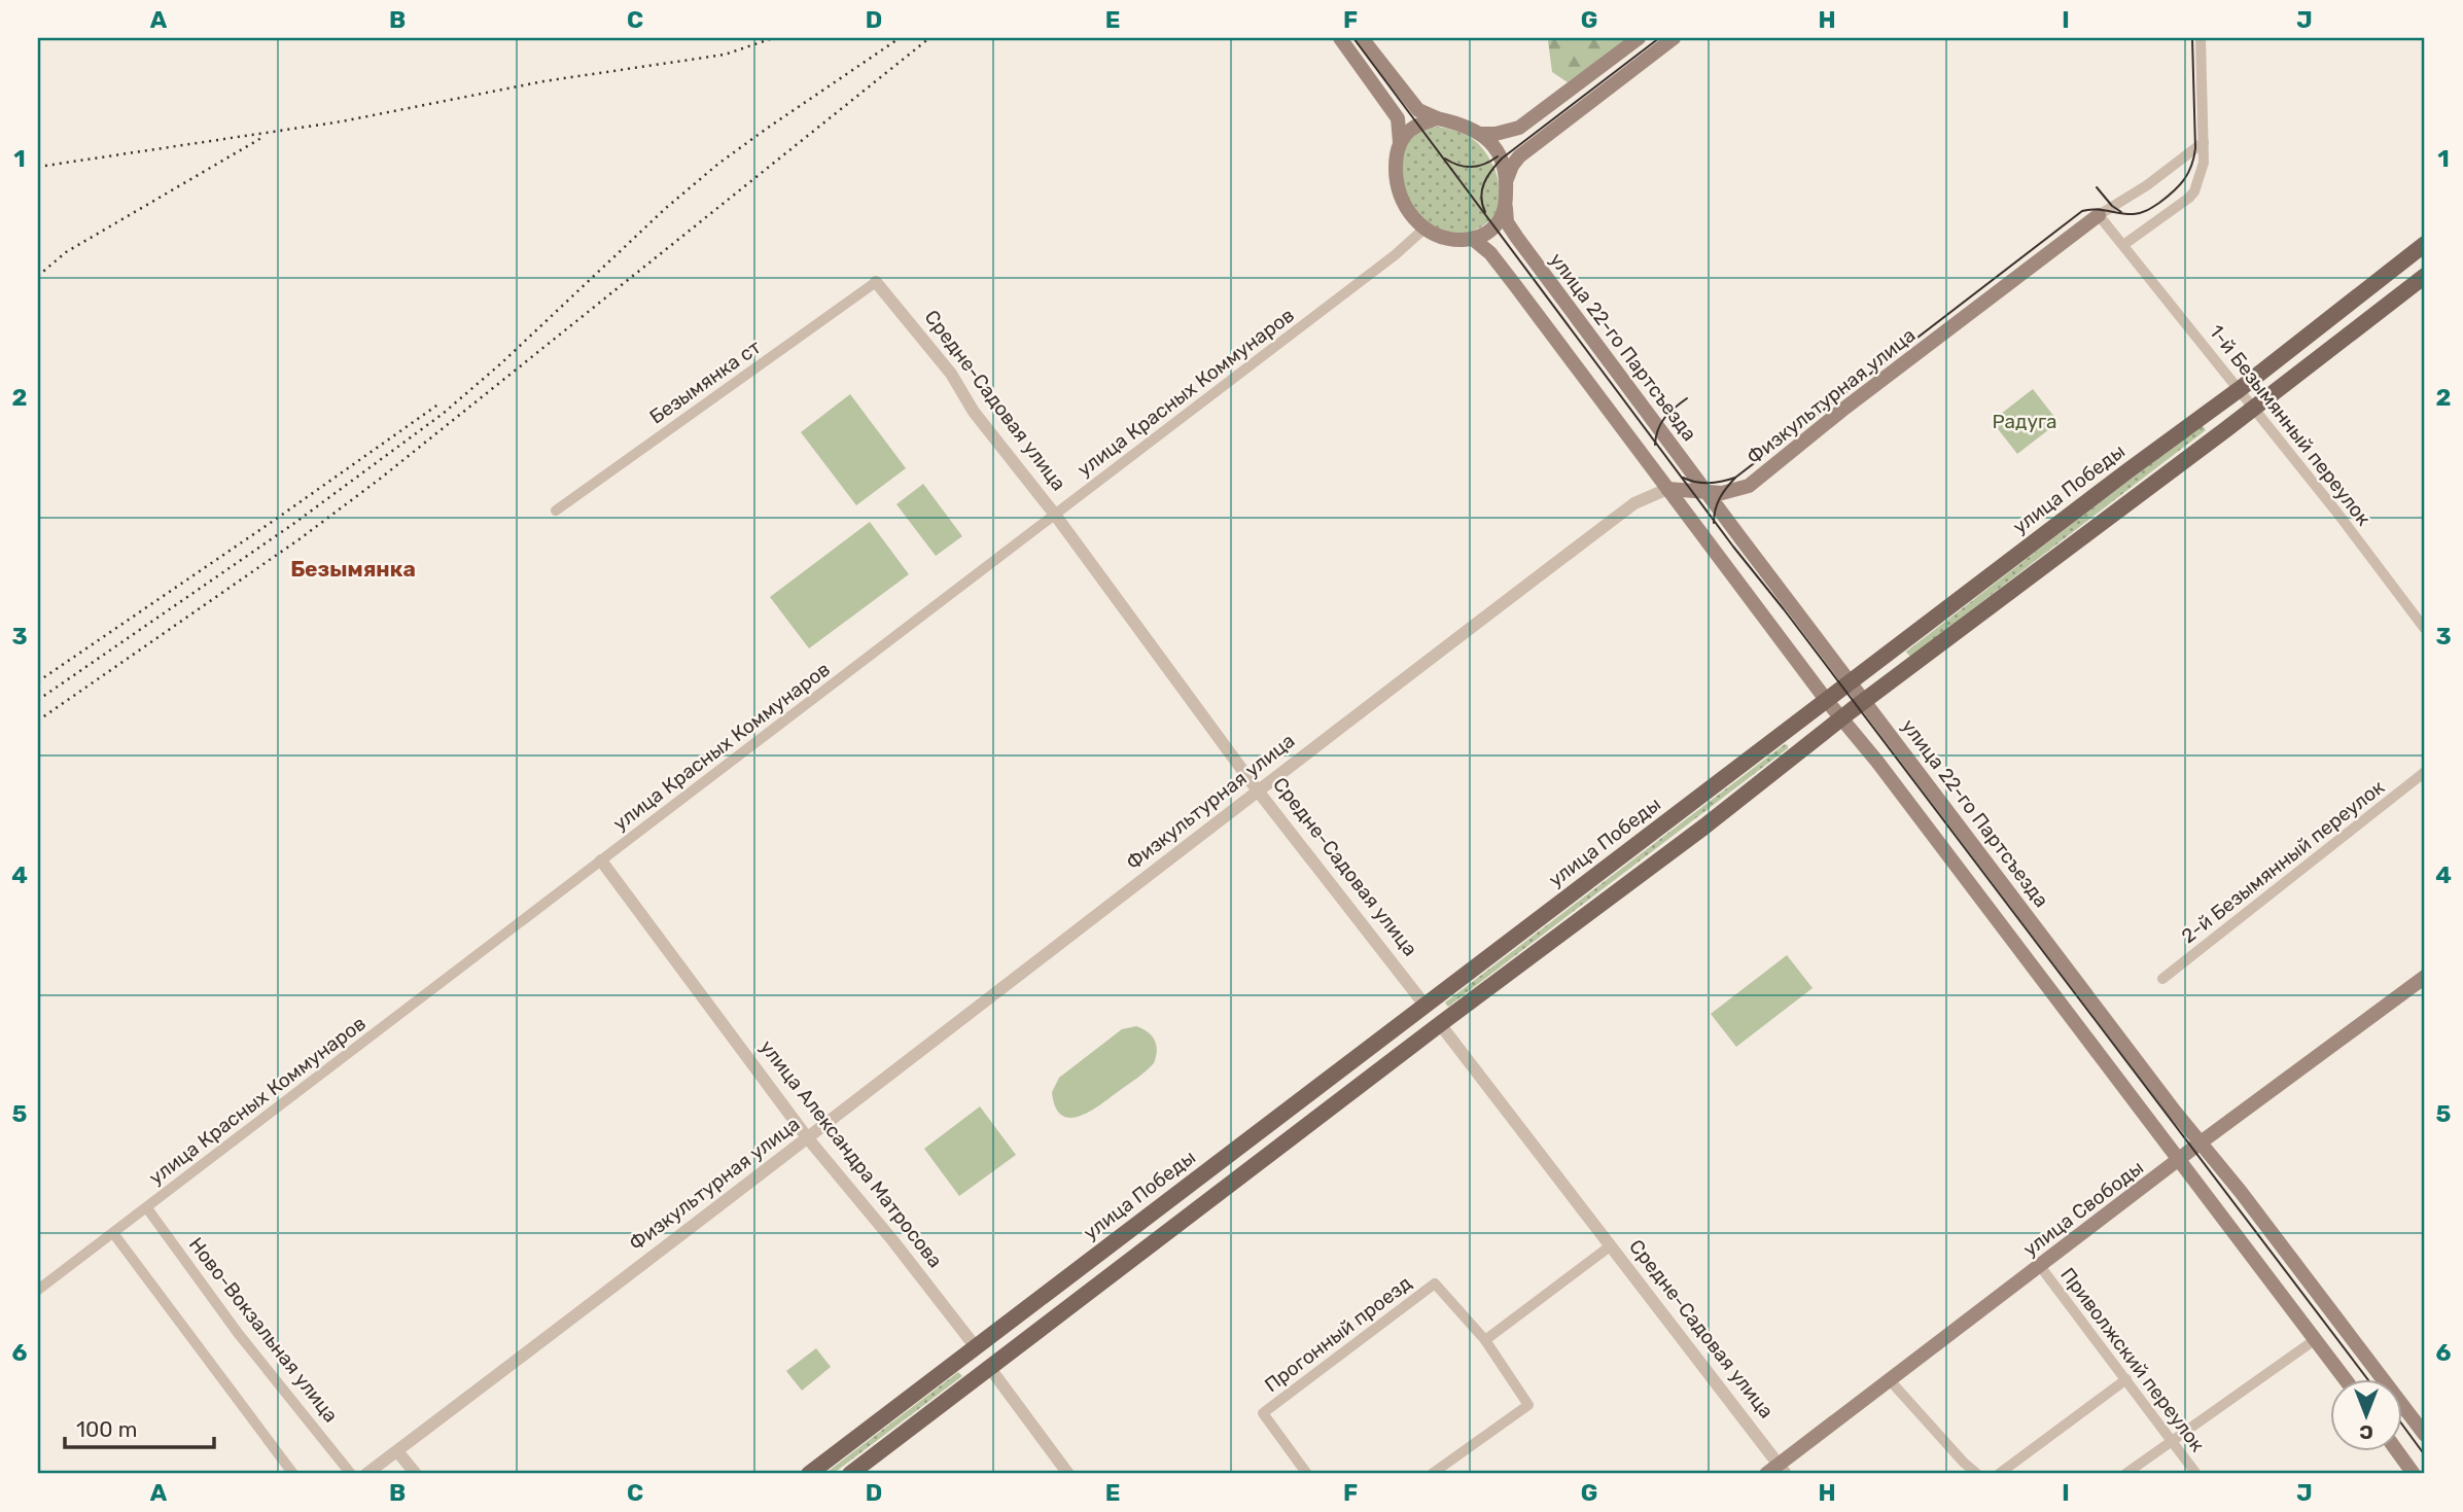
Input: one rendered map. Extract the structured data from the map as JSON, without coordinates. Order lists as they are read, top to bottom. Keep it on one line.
{"streets":{"main road":["улица 22-го Партсъезда","Физкультурная улица","Средне-Садовая улица","улица Победы","улица Александра Матросова","улица Свободы"],"street":["Безымянка ст","улица Красных Коммунаров","1-й Безымянный переулок","2-й Безымянный переулок","Ново-Вокзальная улица","Прогонный проезд","Приволжский переулок"]},"crossings":[["улица 22-го Партсъезда","улица Красных Коммунаров"],["улица 22-го Партсъезда","Физкультурная улица"],["улица 22-го Партсъезда","улица Победы"],["улица 22-го Партсъезда","улица Свободы"],["Безымянка ст","Средне-Садовая улица"],["улица Красных Коммунаров","Средне-Садовая улица"],["улица Красных Коммунаров","улица Александра Матросова"],["улица Красных Коммунаров","Ново-Вокзальная улица"],["Физкультурная улица","Средне-Садовая улица"],["Физкультурная улица","1-й Безымянный переулок"],["Физкультурная улица","улица Александра Матросова"],["Средне-Садовая улица","улица Победы"],["Средне-Садовая улица","улица Свободы"],["1-й Безымянный переулок","улица Победы"],["улица Победы","улица Александра Матросова"],["улица Свободы","Приволжский переулок"]],"districts":["Безымянка"],"parks":["Радyга"],"scale_bar":"100 m","north":"bottom","grid":{"columns":["A","B","C","D","E","F","G","H","I","J"],"rows":["1","2","3","4","5","6"]}}
